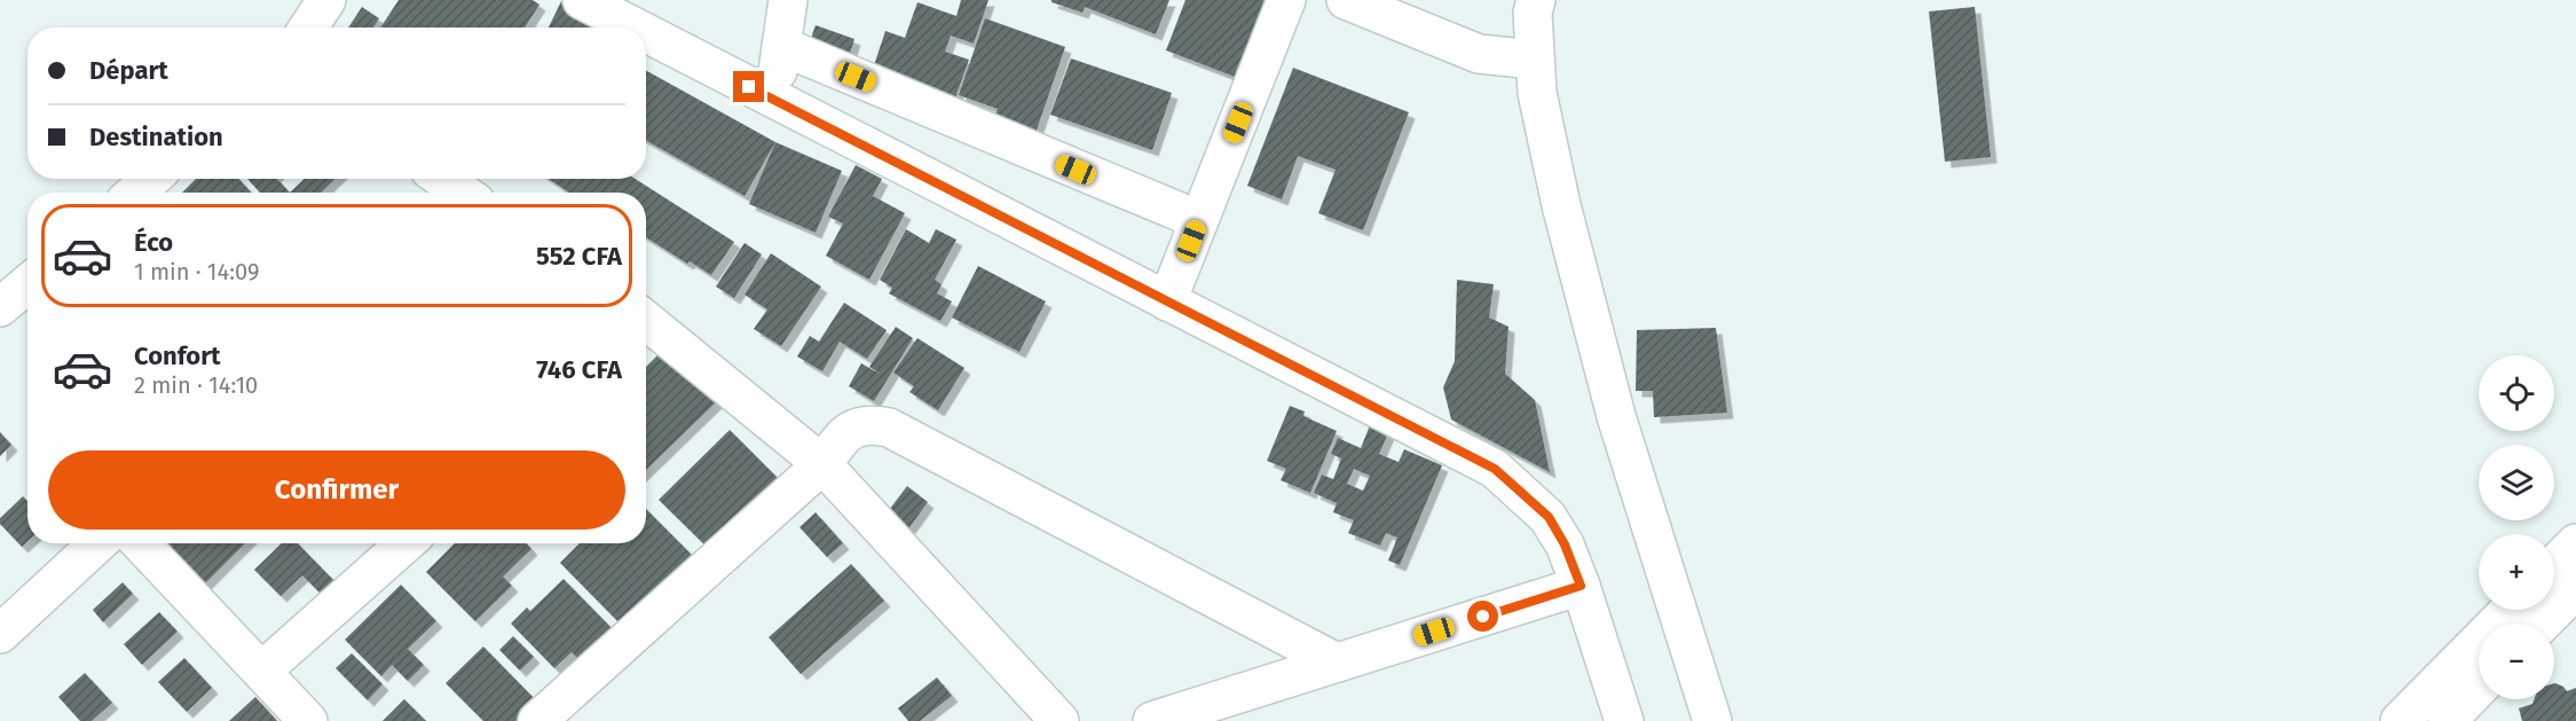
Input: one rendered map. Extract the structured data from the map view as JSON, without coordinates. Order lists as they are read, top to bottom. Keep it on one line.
{"page":{"banner":["Départ","Destination"],"list":[{"name":"Éco","note":"1 min · 14:09","value":"552 CFA"},{"name":"Confort","note":"2 min · 14:10","value":"746 CFA"}],"map_buttons":["+","−"],"buttons":"Confirmer"}}
